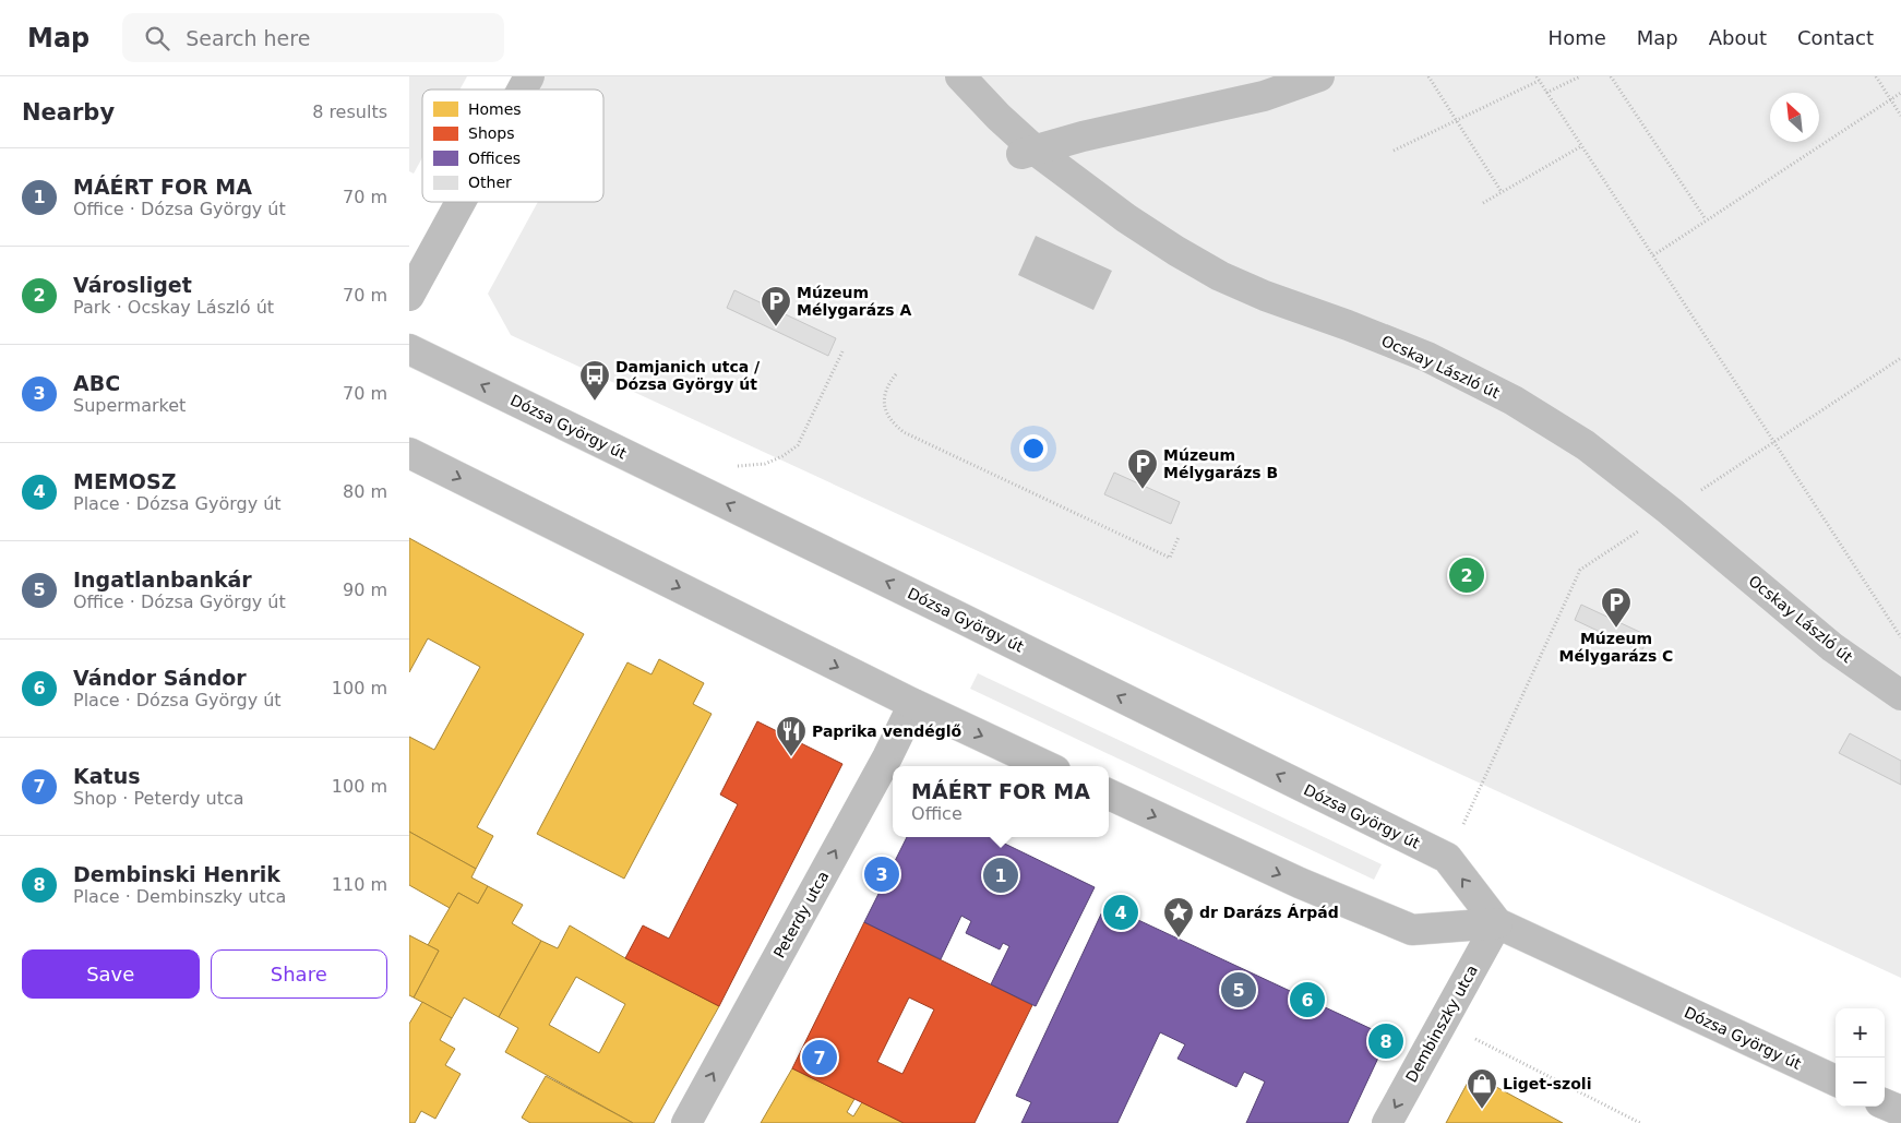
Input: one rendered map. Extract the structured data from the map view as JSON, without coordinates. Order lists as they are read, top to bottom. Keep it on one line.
{"streets":{"main road":["Ocskay László út","Dózsa György út","Peterdy utca","Dembinszky utca"]},"crossings":[["Dózsa György út","Dembinszky utca"]],"one_way":["Peterdy utca","Dembinszky utca"],"places":{"parking":["Múzeum Mélygarázs A","Múzeum Mélygarázs B","Múzeum Mélygarázs C"],"bus stop":["Damjanich utca / Dózsa György út"],"restaurant":["Paprika vendéglő"],"place":["dr Darázs Árpád"],"shop":["Liget-szoli"]},"legend":["Homes","Shops","Offices","Other"],"north":"top left","page":{"header":"Map","search":"Search here","nav":["Home","Map","About","Contact"],"heading":["Nearby","8 results"],"list":[{"mark":"1","name":"MÁÉRT FOR MA","note":"Office · Dózsa György út","value":"70 m"},{"mark":"2","name":"Városliget","note":"Park · Ocskay László út","value":"70 m"},{"mark":"3","name":"ABC","note":"Supermarket","value":"70 m"},{"mark":"4","name":"MEMOSZ","note":"Place · Dózsa György út","value":"80 m"},{"mark":"5","name":"Ingatlanbankár","note":"Office · Dózsa György út","value":"90 m"},{"mark":"6","name":"Vándor Sándor","note":"Place · Dózsa György út","value":"100 m"},{"mark":"7","name":"Katus","note":"Shop · Peterdy utca","value":"100 m"},{"mark":"8","name":"Dembinski Henrik","note":"Place · Dembinszky utca","value":"110 m"}],"pins":["2","3","1","4","5","6","8","7"],"popup":["MÁÉRT FOR MA","Office"],"buttons":["Save","Share"],"map_buttons":["+","−"]}}
